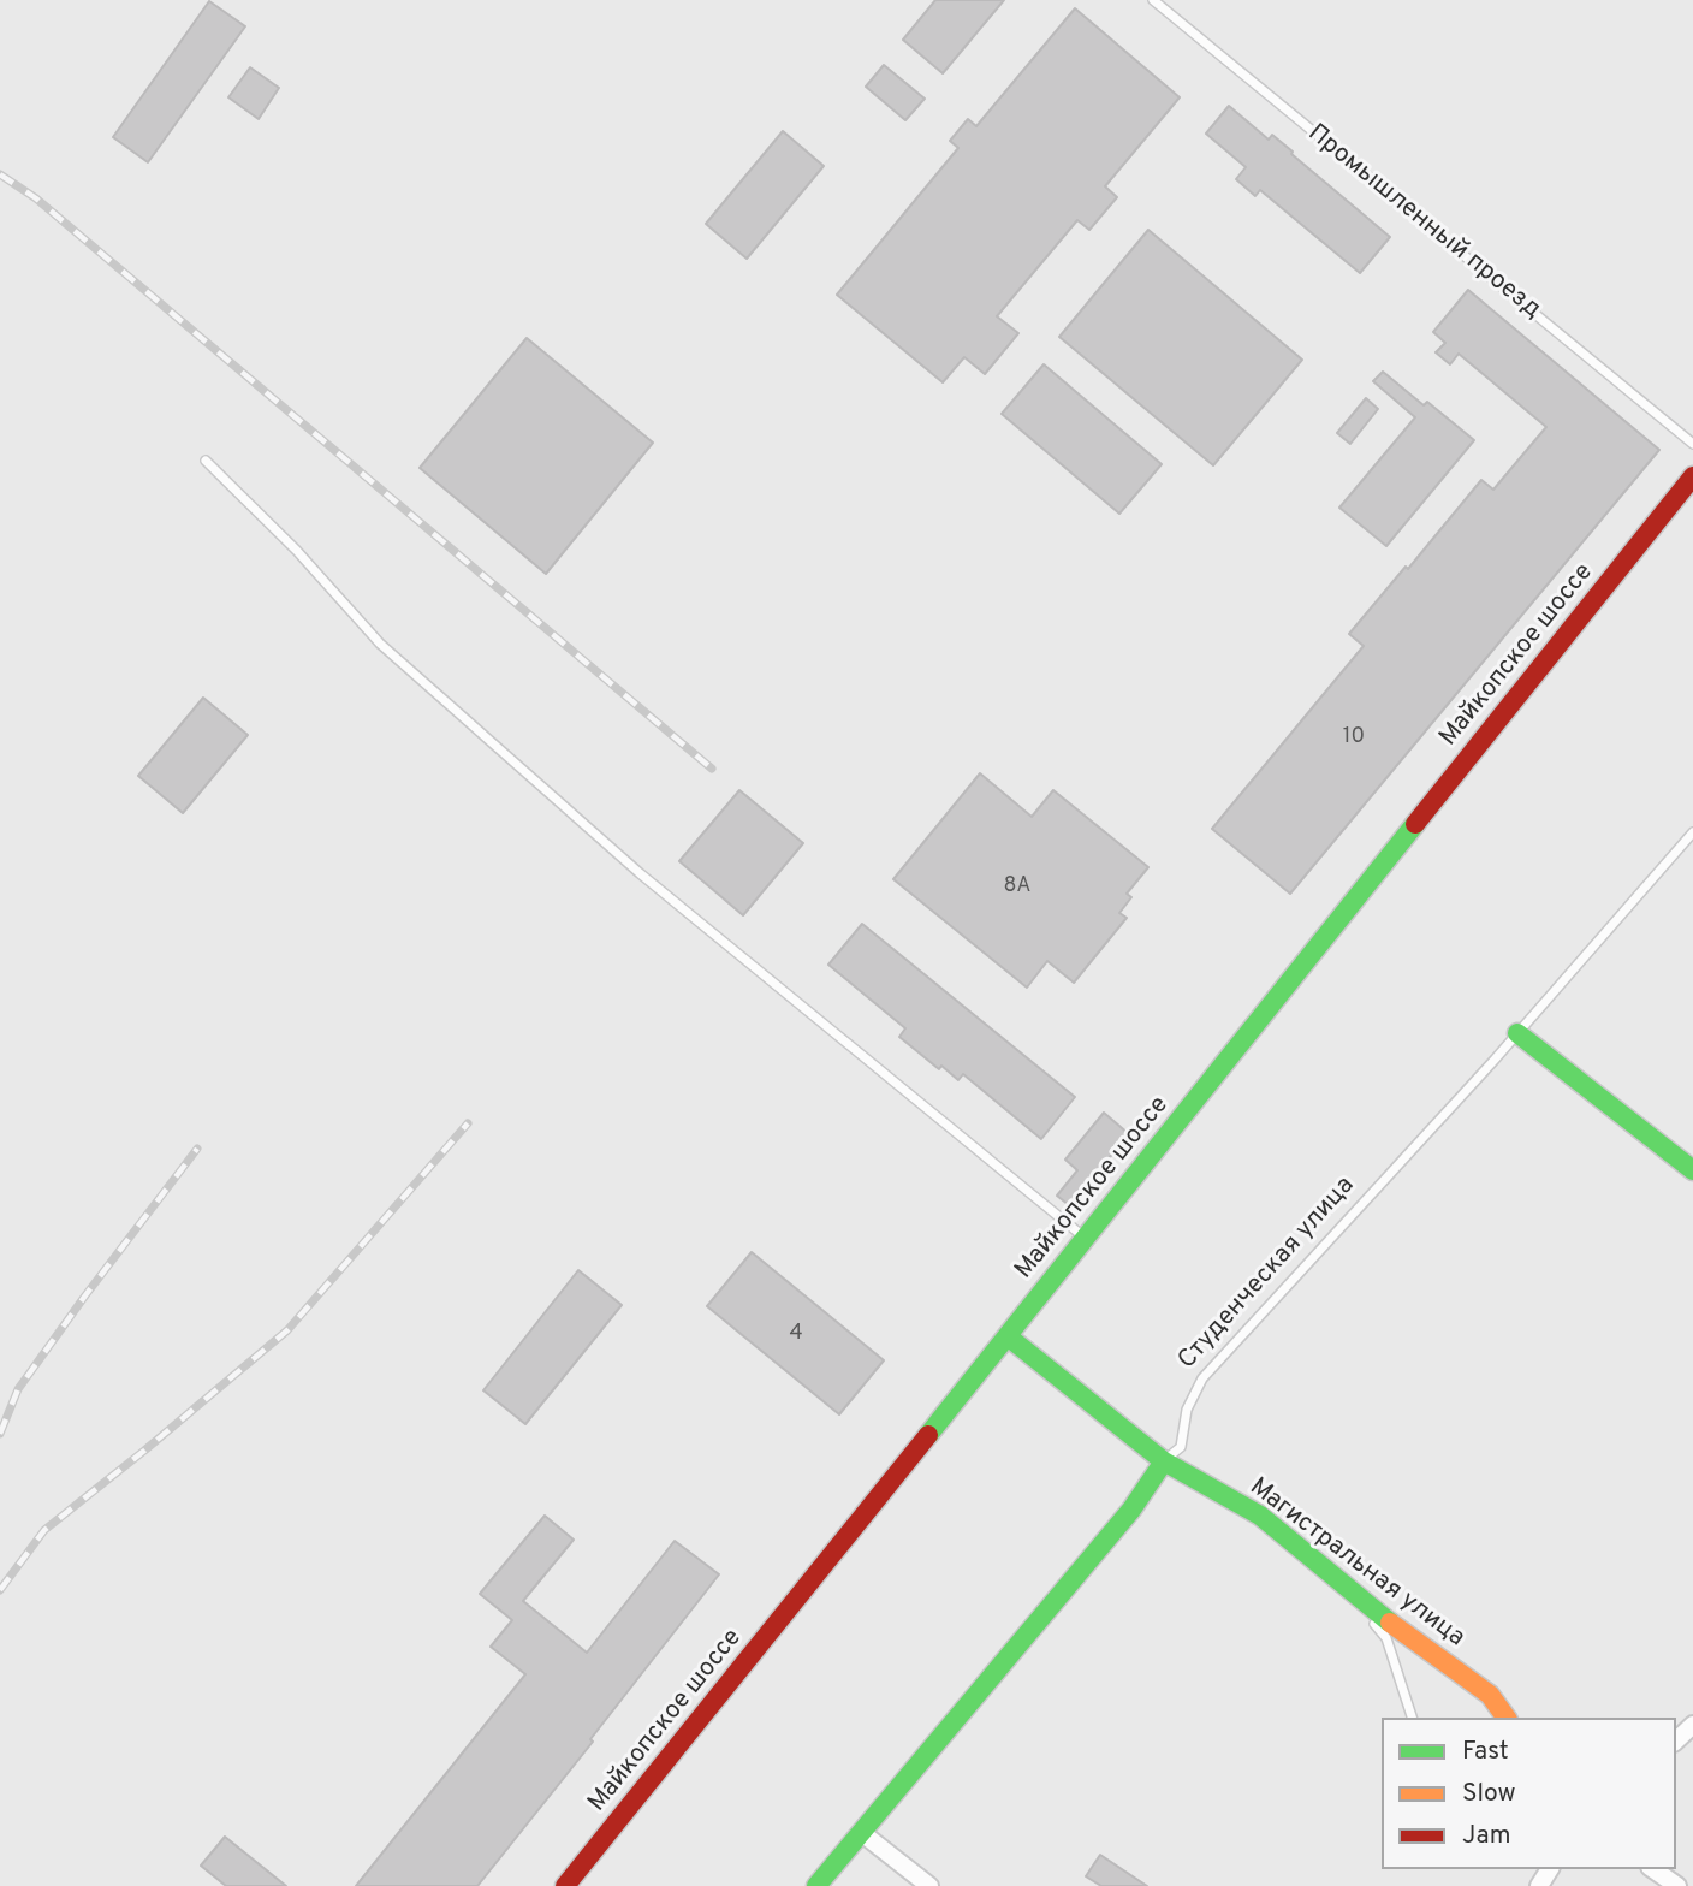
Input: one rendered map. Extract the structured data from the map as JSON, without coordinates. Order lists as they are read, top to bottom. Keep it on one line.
{"streets":{"street":["Майкопское шоссе","Студенческая улица","Магистральная улица"],"lane":["Промышленный проезд"]},"crossings":[["Майкопское шоссе","Магистральная улица"],["Студенческая улица","Магистральная улица"]],"house_numbers":["10","8А","4"],"legend":["Fast","Slow","Jam"]}
